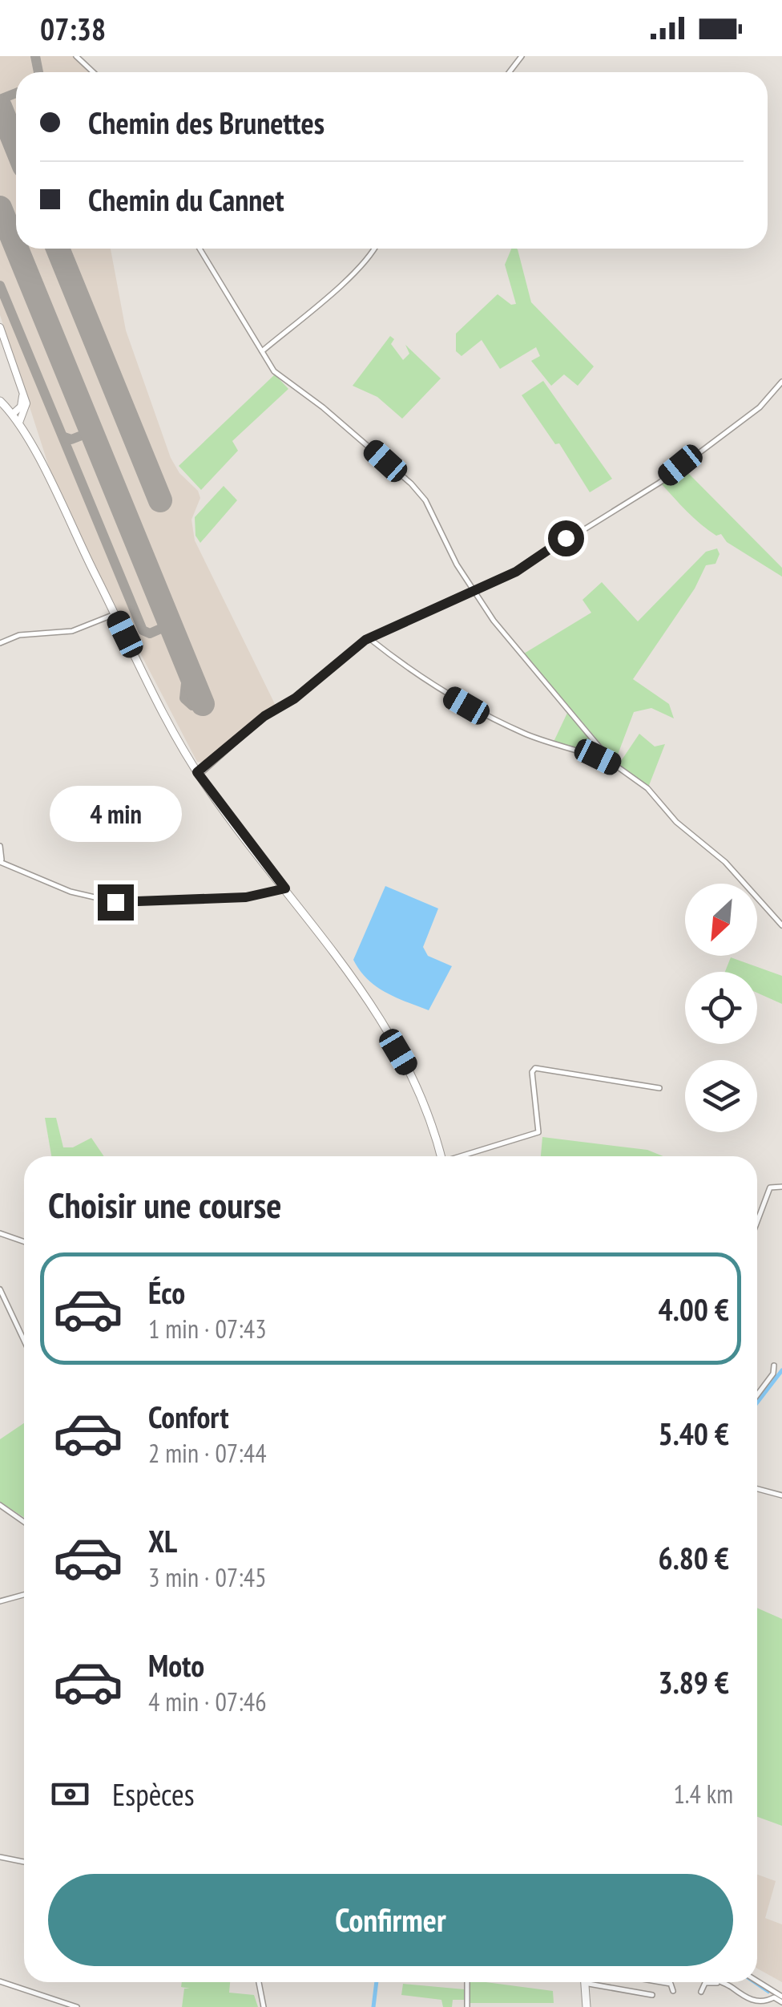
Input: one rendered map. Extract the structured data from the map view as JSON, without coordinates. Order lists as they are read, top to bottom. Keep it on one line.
{"north":"bottom left","page":{"status":"07:38","banner":["Chemin des Brunettes","Chemin du Cannet"],"bubble":"4 min","heading":"Choisir une course","list":[{"name":"Éco","note":"1 min · 07:43","value":"4.00 €"},{"name":"Confort","note":"2 min · 07:44","value":"5.40 €"},{"name":"XL","note":"3 min · 07:45","value":"6.80 €"},{"name":"Moto","note":"4 min · 07:46","value":"3.89 €"}],"pay":["Espèces","1.4 km"],"buttons":"Confirmer"}}
